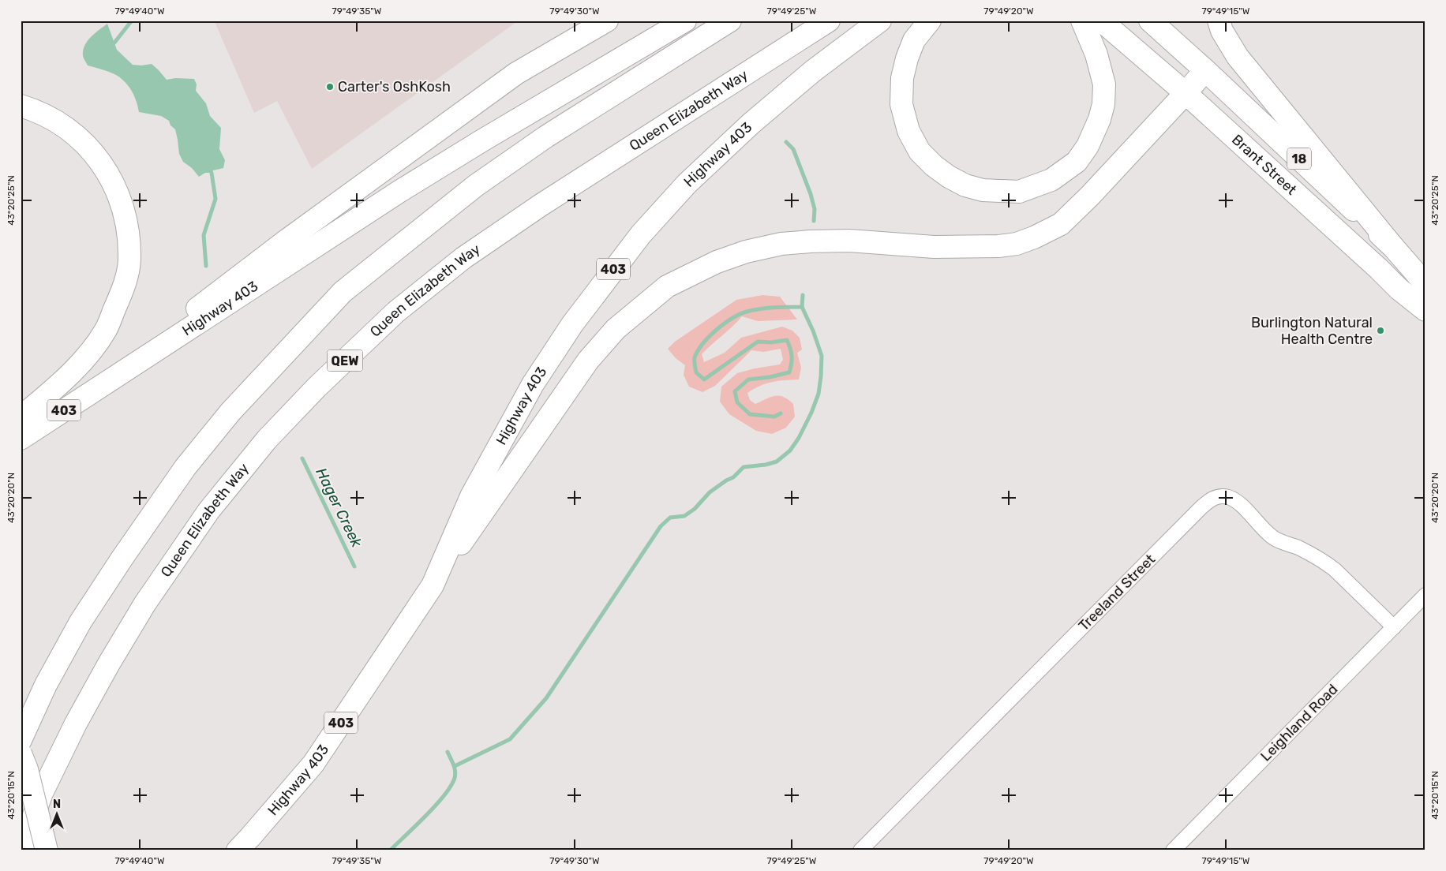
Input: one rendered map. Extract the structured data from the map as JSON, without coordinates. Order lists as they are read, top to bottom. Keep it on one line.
{"streets":{"main road":["Queen Elizabeth Way","Highway 403","18","Brant Street","403","QEW"],"street":["Treeland Street","Leighland Road"]},"crossings":[["Treeland Street","Leighland Road"]],"water":["Hager Creek"],"places":["Carter's OshKosh","Burlington Natural Health Centre"],"north":"top","coordinates":["79°49'40\"W","79°49'35\"W","79°49'30\"W","79°49'25\"W","79°49'20\"W","79°49'15\"W","43°20'25\"N","43°20'20\"N","43°20'15\"N"]}
